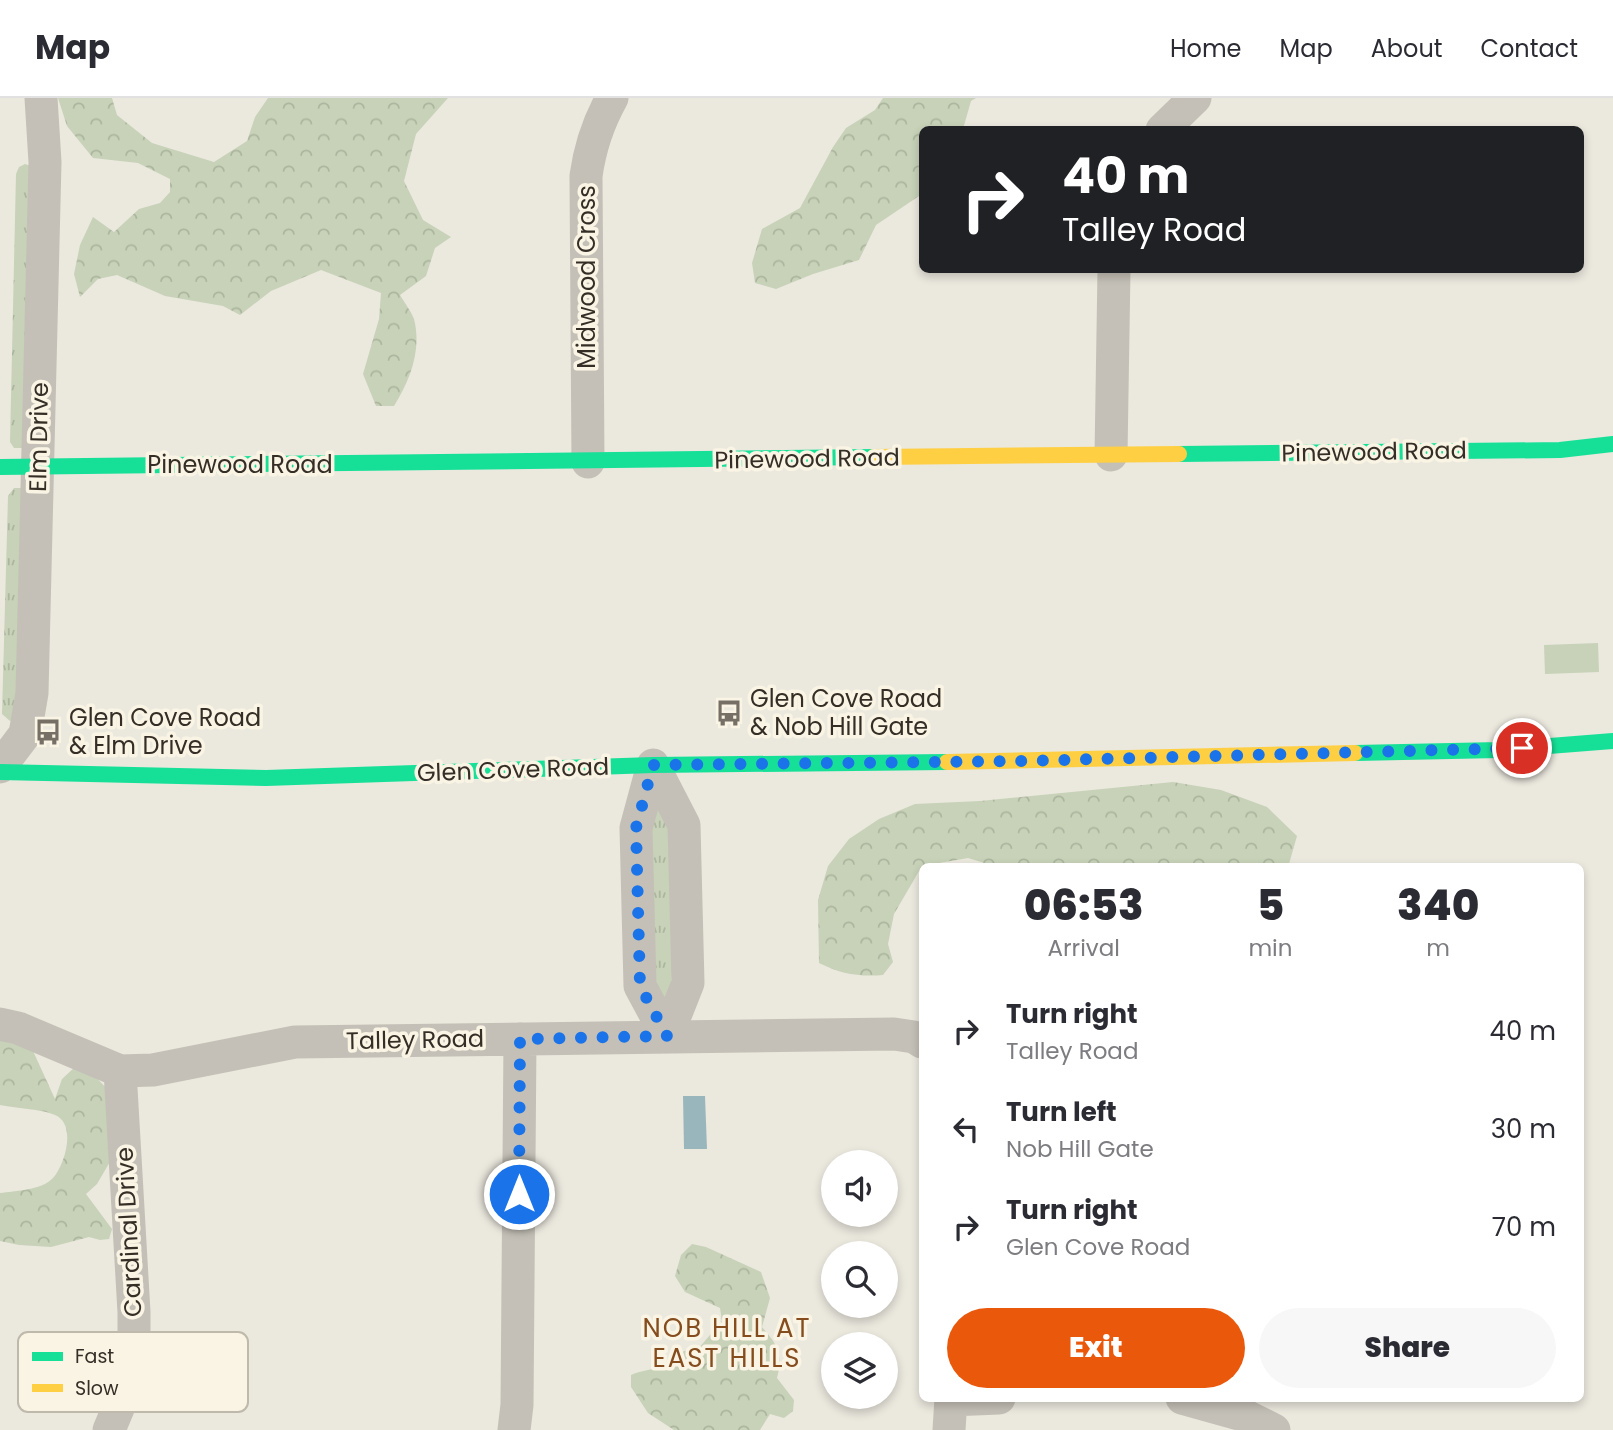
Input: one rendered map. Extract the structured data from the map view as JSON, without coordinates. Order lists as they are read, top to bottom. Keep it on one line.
{"streets":{"street":["Midwood Cross","Elm Drive","Pinewood Road","Glen Cove Road","Talley Road","Cardinal Drive"]},"crossings":[["Midwood Cross","Pinewood Road"],["Elm Drive","Pinewood Road"],["Elm Drive","Glen Cove Road"],["Talley Road","Cardinal Drive"]],"districts":["NOB HILL AT EAST HILLS"],"places":{"bus stop":["Glen Cove Road & Nob Hill Gate","Glen Cove Road & Elm Drive"]},"legend":["Fast","Slow"],"page":{"header":"Map","nav":["Home","Map","About","Contact"],"turn":["40 m","Talley Road"],"eta":["06:53","Arrival","5","min","340","m"],"list":[{"name":"Turn right","note":"Talley Road","value":"40 m"},{"name":"Turn left","note":"Nob Hill Gate","value":"30 m"},{"name":"Turn right","note":"Glen Cove Road","value":"70 m"}],"buttons":["Exit","Share"]}}
